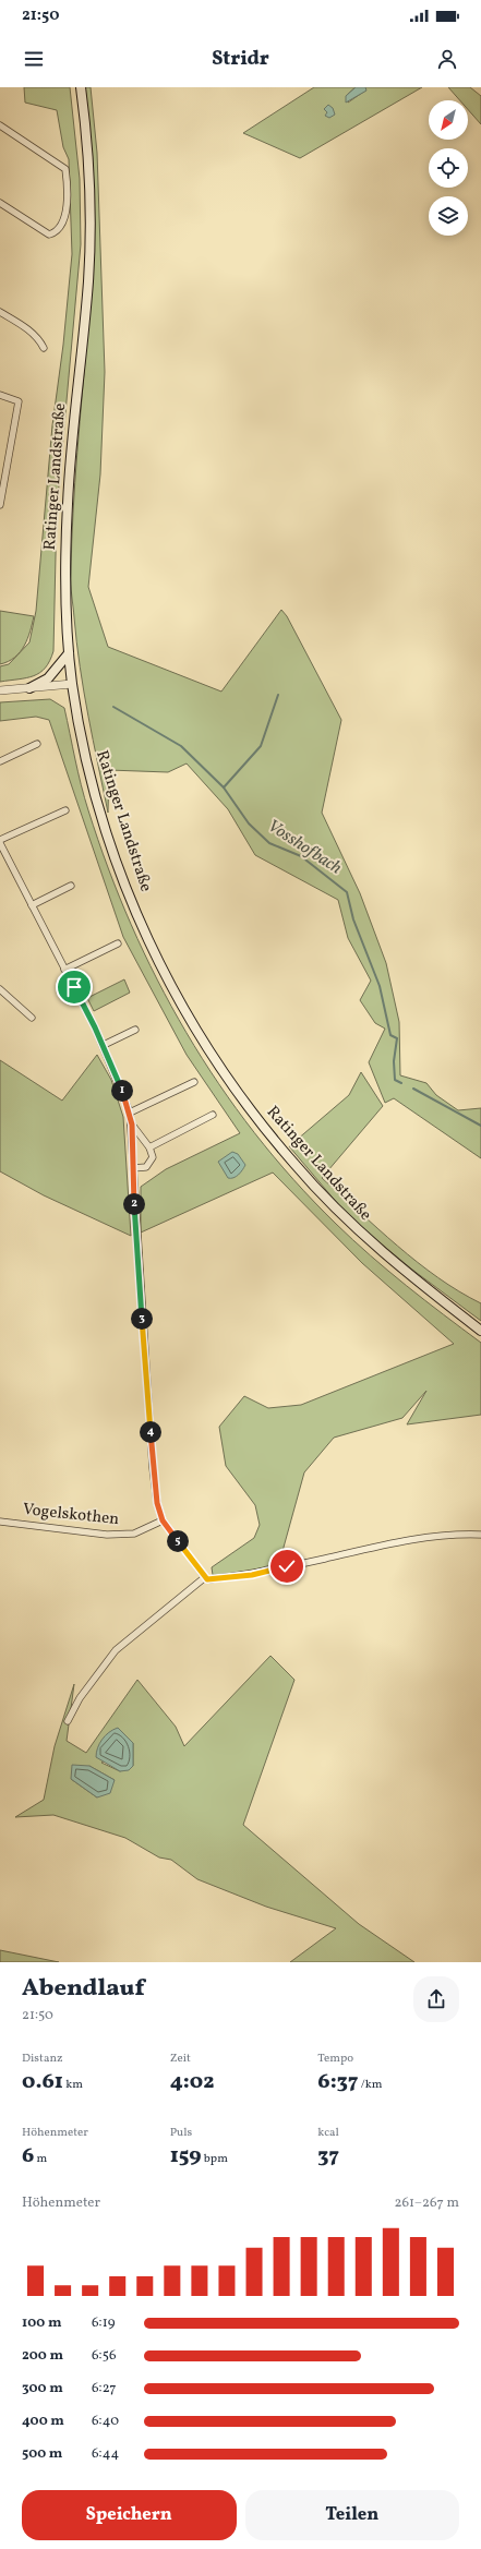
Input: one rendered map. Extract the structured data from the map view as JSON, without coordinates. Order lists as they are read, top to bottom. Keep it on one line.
{"streets":{"main road":["Ratinger Landstraße"],"street":["Vogelskothen"]},"water":["Vosshofbach"],"north":"bottom left","page":{"status":"21:50","header":"Stridr","pins":["1","2","3","4","5"],"heading":["Abendlauf","21:50"],"stats":[["Distanz","0.61 km"],["Zeit","4:02"],["Tempo","6:37 /km"],["Höhenmeter","6 m"],["Puls","159 bpm"],["kcal","37"]],"chart":["Höhenmeter","261–267 m"],"list":[{"name":"100 m","note":"6:19"},{"name":"200 m","note":"6:56"},{"name":"300 m","note":"6:27"},{"name":"400 m","note":"6:40"},{"name":"500 m","note":"6:44"}],"buttons":["Speichern","Teilen"]}}
